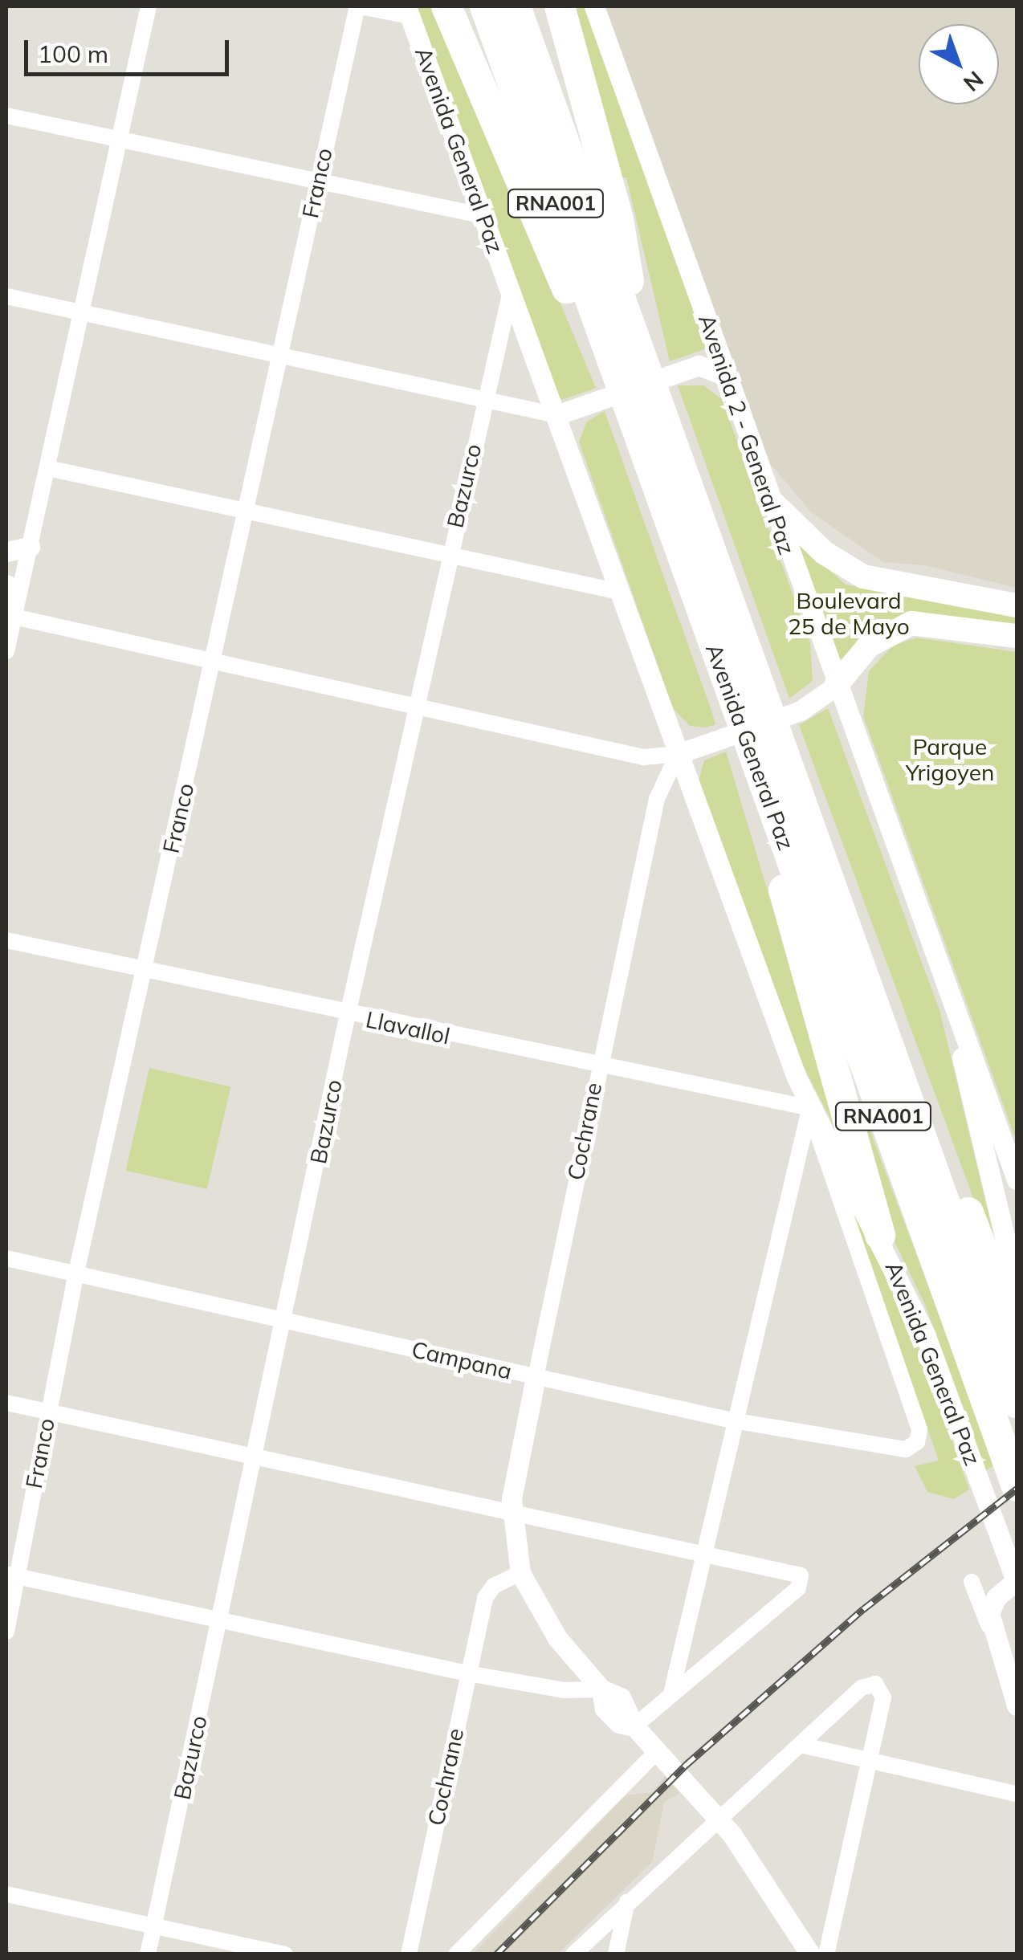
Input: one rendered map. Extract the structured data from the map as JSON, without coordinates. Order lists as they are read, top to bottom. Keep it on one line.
{"streets":{"highway":["Avenida General Paz","RNA001"],"street":["Franco","Avenida 2 - General Paz","Bazurco","Llavallol","Cochrane","Campana"]},"crossings":[["Avenida General Paz","Bazurco"],["Avenida General Paz","Llavallol"],["Avenida General Paz","Cochrane"],["Avenida General Paz","Campana"],["Franco","Llavallol"],["Franco","Campana"],["Bazurco","Llavallol"],["Bazurco","Campana"],["Llavallol","Cochrane"],["Cochrane","Campana"]],"parks":["Boulevard 25 de Mayo","Parque Yrigoyen"],"scale_bar":"100 m","north":"bottom right"}
